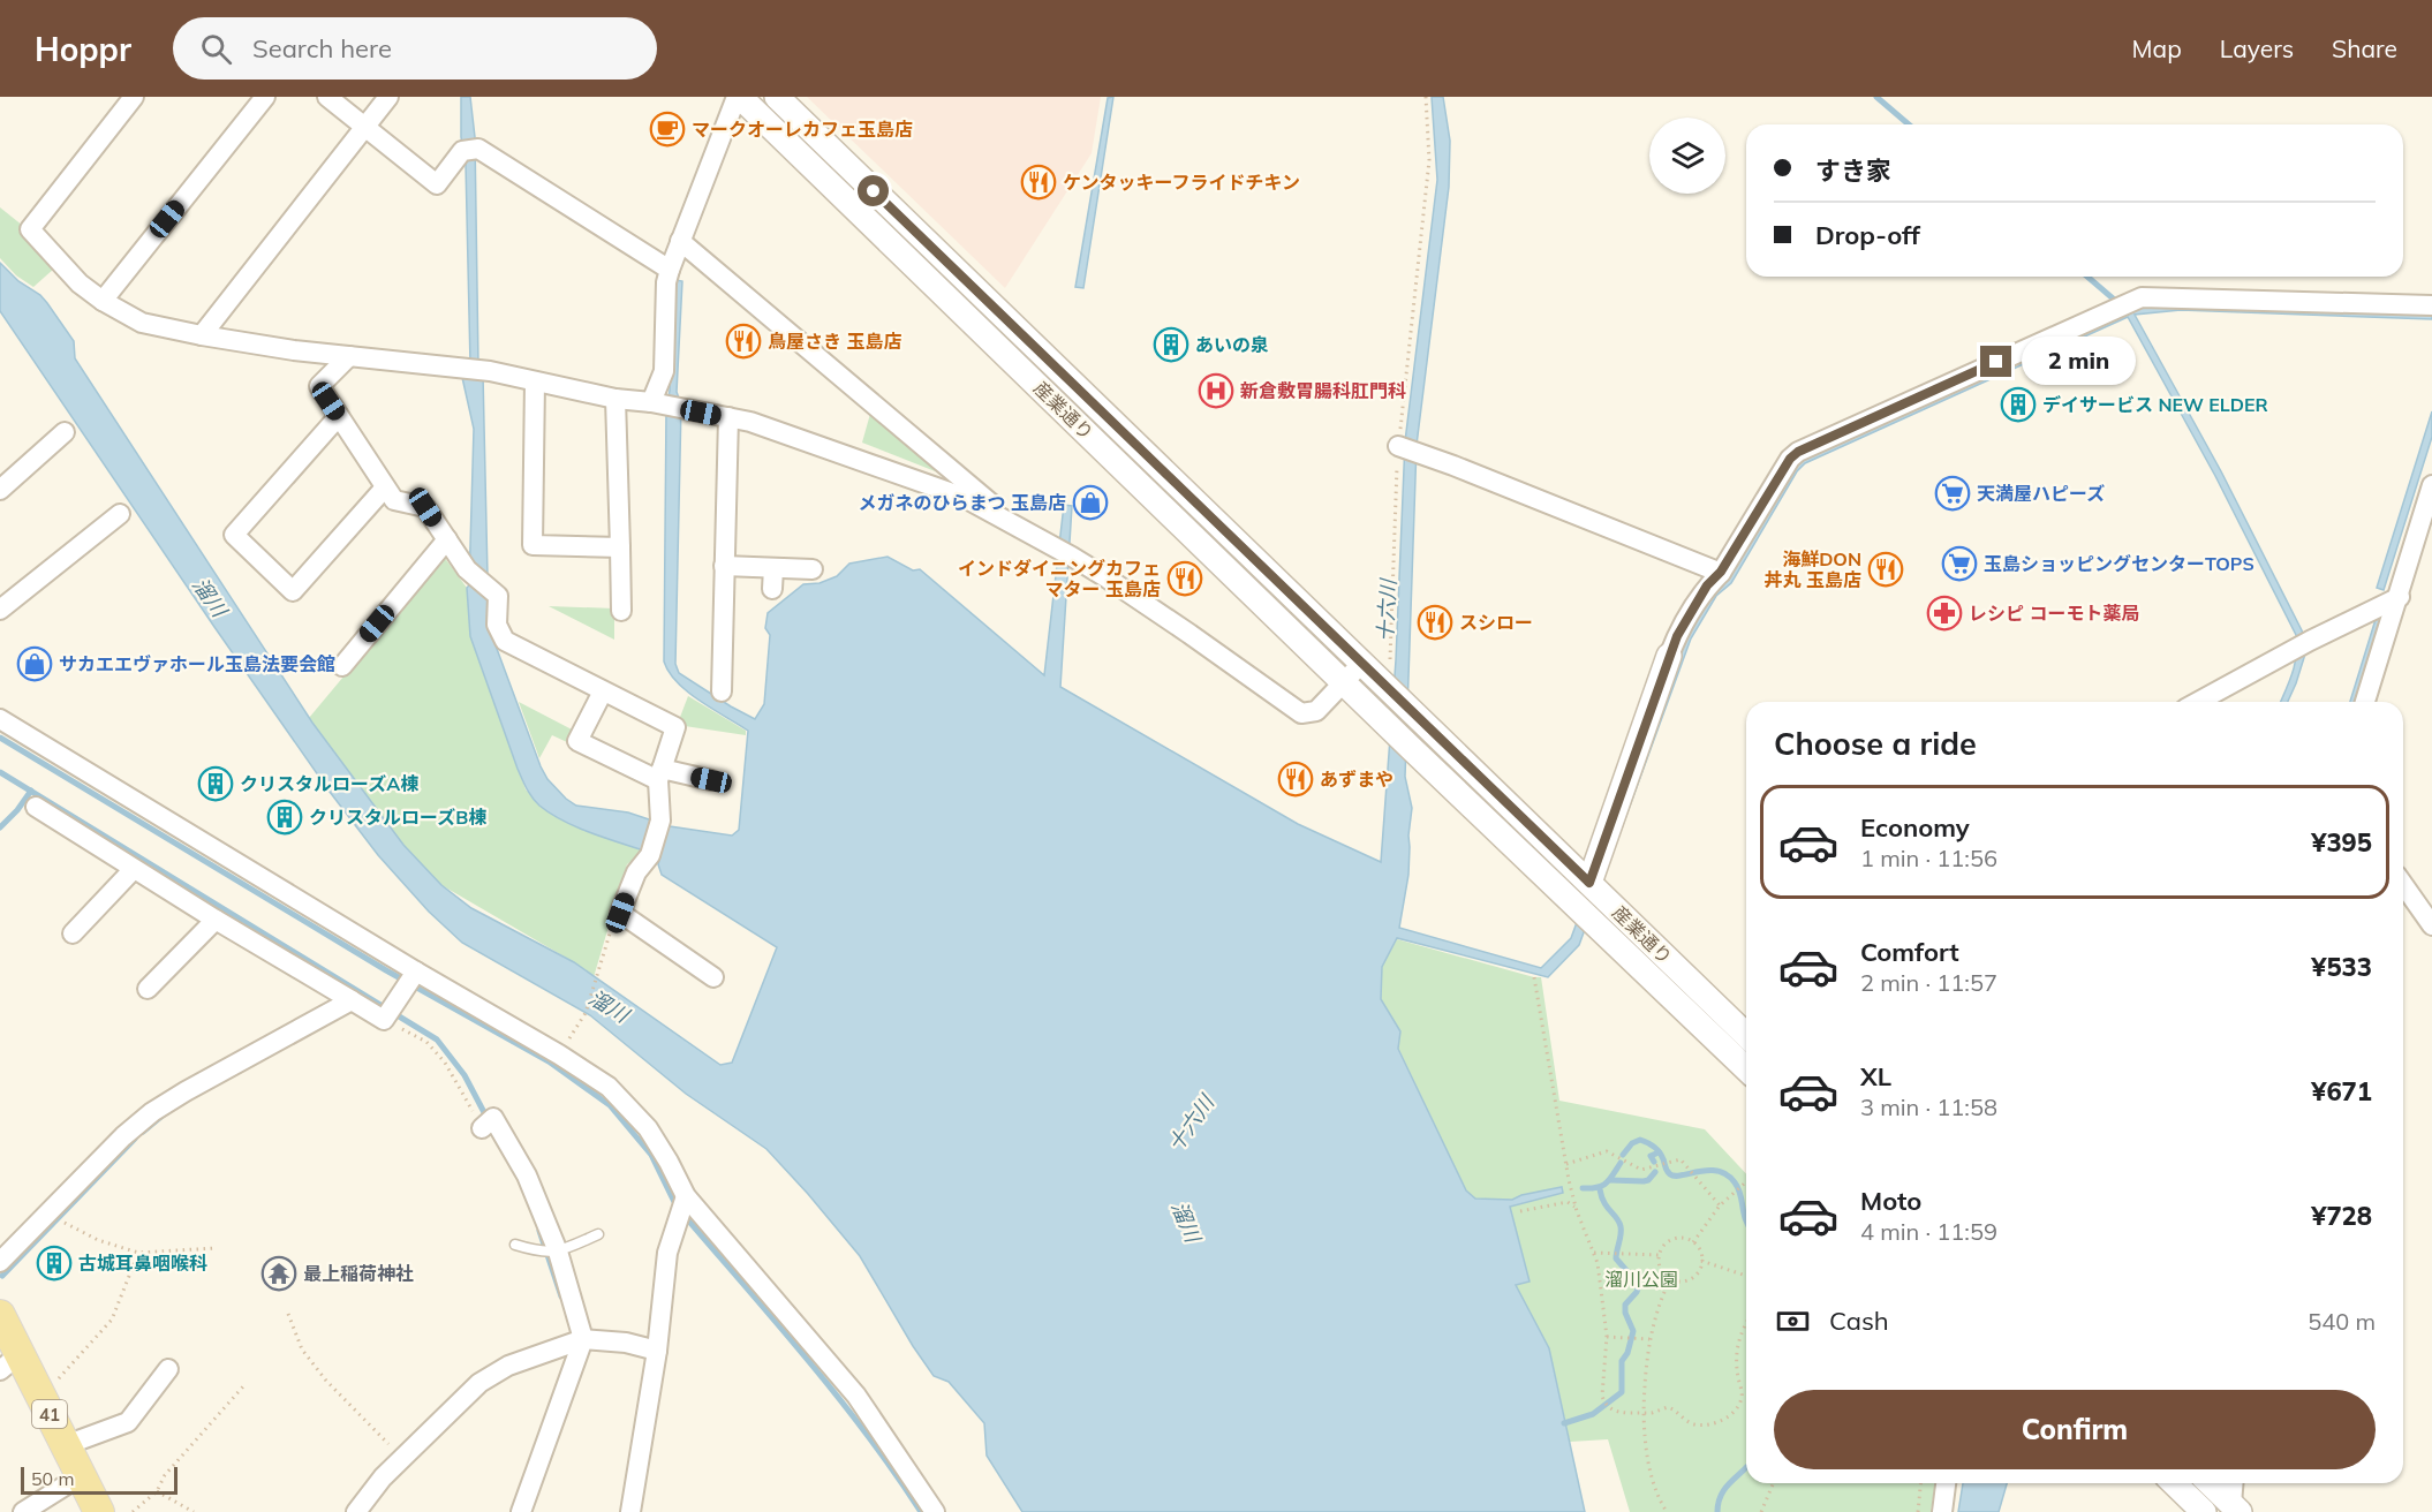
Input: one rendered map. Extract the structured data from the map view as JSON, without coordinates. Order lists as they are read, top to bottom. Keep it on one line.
{"streets":{"main road":["41"],"street":["産業通り"]},"water":["溜川","十六川"],"parks":["溜川公園"],"places":{"cafe":["マークオーレカフェ玉島店"],"restaurant":["ケンタッキーフライドチキン","鳥屋さき 玉島店","海鮮DON 丼丸 玉島店","インドダイニングカフェ マター 玉島店","スシロー","あずまや"],"building":["あいの泉","デイサービス NEW ELDER","クリスタルローズA棟","クリスタルローズB棟","古城耳鼻咽喉科"],"hospital":["新倉敷胃腸科肛門科"],"supermarket":["天満屋ハピーズ","玉島ショッピングセンターTOPS"],"shop":["メガネのひらまつ 玉島店","サカエエヴァホール玉島法要会館"],"pharmacy":["レシピ コーモト薬局"],"temple":["最上稲荷神社"]},"scale_bar":"50 m","page":{"header":"Hoppr","search":"Search here","nav":["Map","Layers","Share"],"banner":["すき家","Drop-off"],"bubble":"2 min","heading":"Choose a ride","list":[{"name":"Economy","note":"1 min · 11:56","value":"¥395"},{"name":"Comfort","note":"2 min · 11:57","value":"¥533"},{"name":"XL","note":"3 min · 11:58","value":"¥671"},{"name":"Moto","note":"4 min · 11:59","value":"¥728"}],"pay":["Cash","540 m"],"buttons":"Confirm","scale":"50 m"}}
